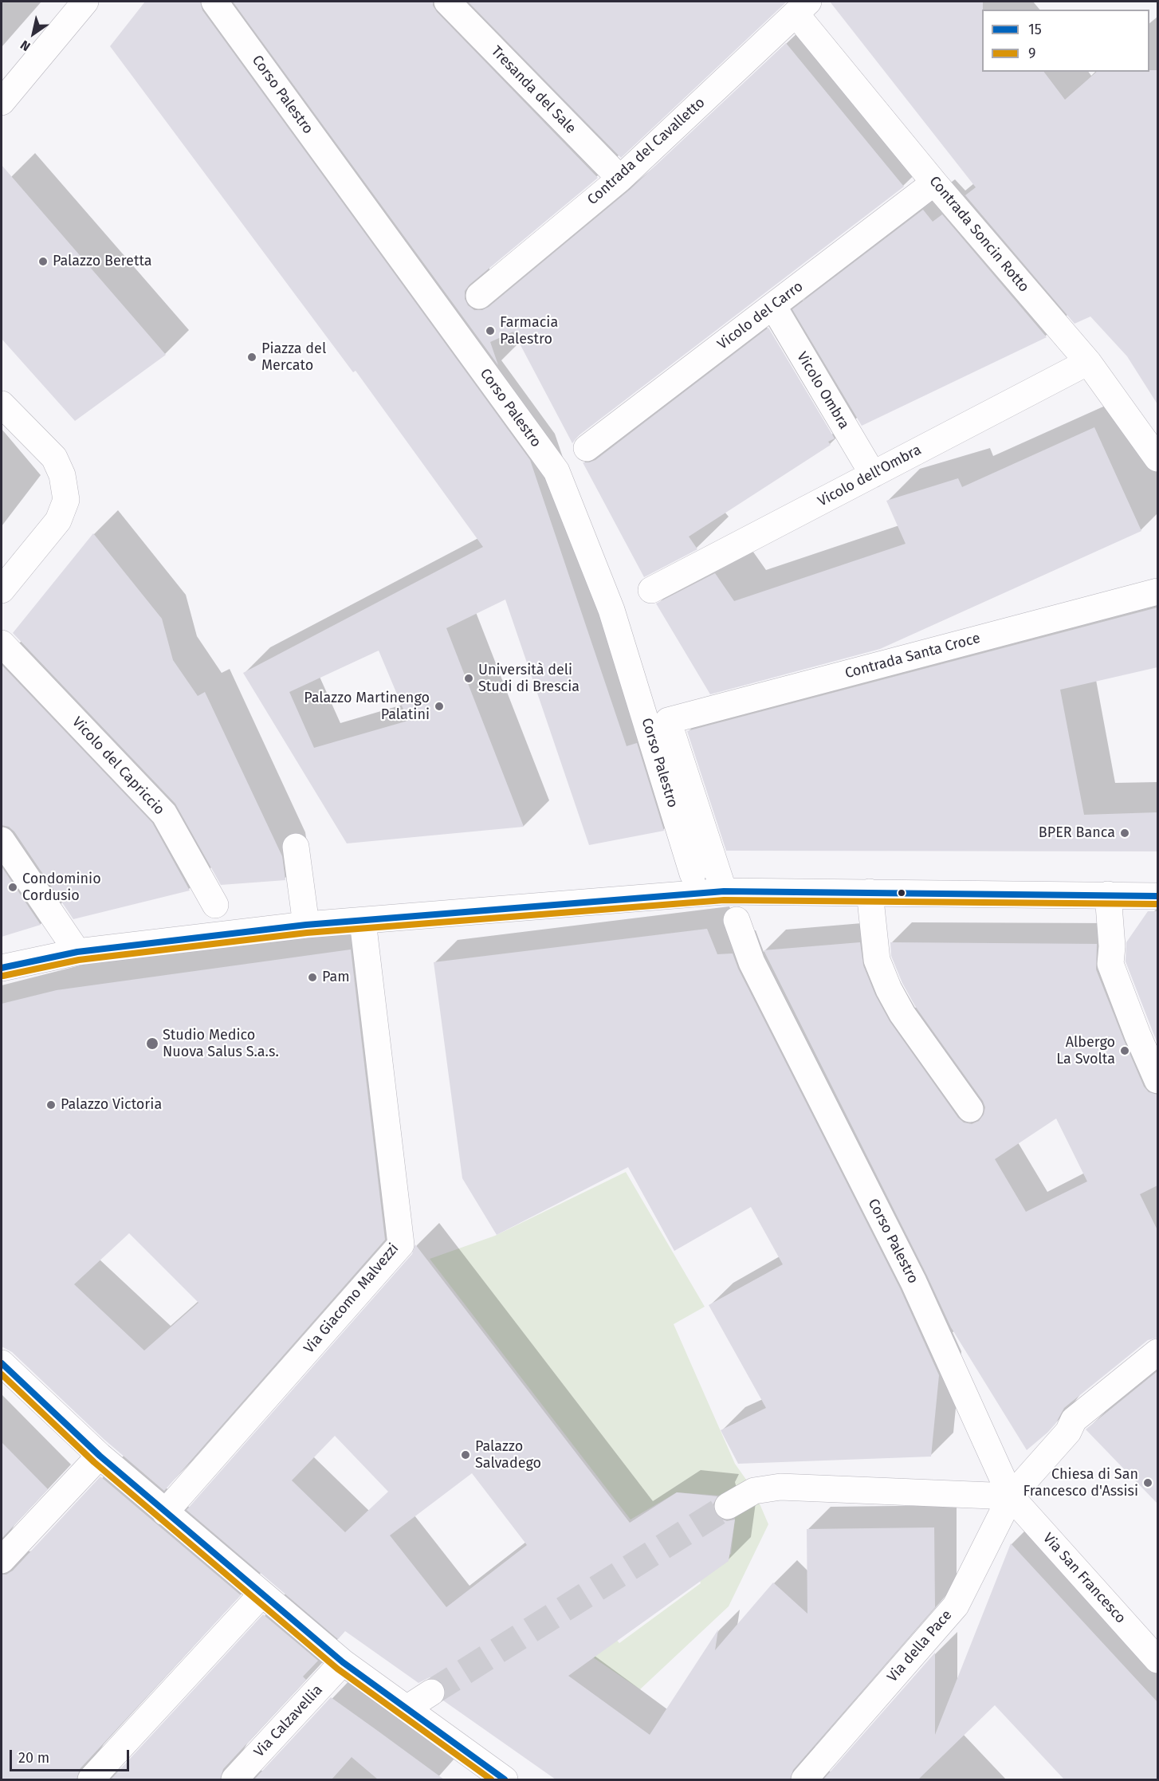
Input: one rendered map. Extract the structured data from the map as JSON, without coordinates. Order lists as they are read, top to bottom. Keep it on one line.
{"streets":{"street":["Tresanda del Sale","Corso Palestro","Contrada del Cavalletto","Contrada Soncin Rotto","Vicolo del Carro","Vicolo Ombra","Vicolo dell'Ombra","Contrada Santa Croce","Vicolo del Capriccio","Via Giacomo Malvezzi","Via San Francesco","Via della Pace","Via Calzavellia"]},"crossings":[["Tresanda del Sale","Contrada del Cavalletto"],["Corso Palestro","Contrada Santa Croce"],["Corso Palestro","Via San Francesco"],["Corso Palestro","Via della Pace"],["Contrada del Cavalletto","Contrada Soncin Rotto"],["Contrada Soncin Rotto","Vicolo del Carro"],["Contrada Soncin Rotto","Vicolo dell'Ombra"],["Vicolo del Carro","Vicolo Ombra"],["Vicolo Ombra","Vicolo dell'Ombra"],["Via San Francesco","Via della Pace"]],"places":["Palazzo Beretta","Farmacia Palestro","Piazza del Mercato","Università deli Studi di Brescia","Palazzo Martinengo Palatini","BPER Banca","Condominio Cordusio","Pam","Studio Medico Nuova Salus S.a.s.","Albergo La Svolta","Palazzo Victoria","Palazzo Salvadego","Chiesa di San Francesco d'Assisi"],"lines":["transit line 15","transit line 9"],"legend":["15","9"],"scale_bar":"20 m","north":"bottom left"}
